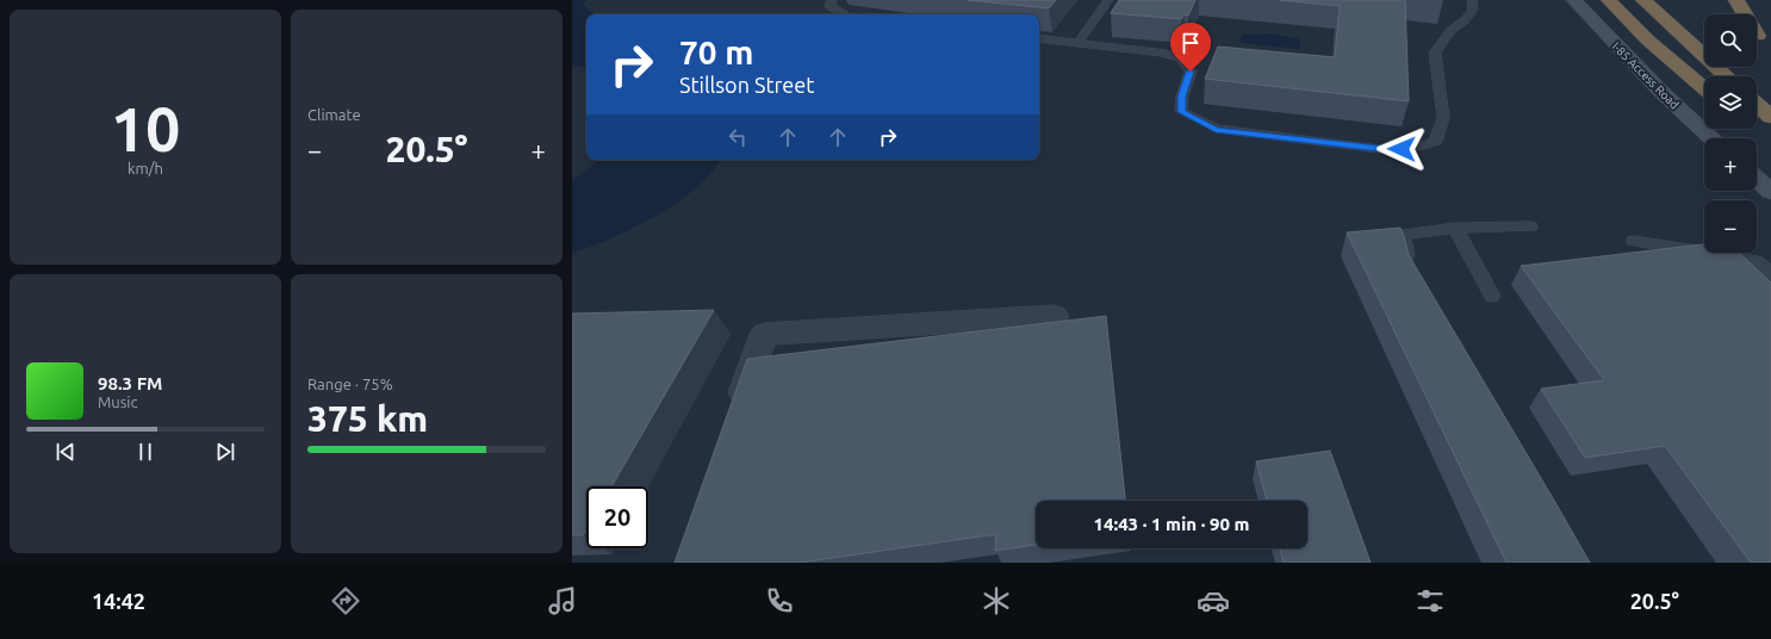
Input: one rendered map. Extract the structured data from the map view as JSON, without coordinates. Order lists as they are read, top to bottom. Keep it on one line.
{"streets":{"main road":["I-85 Access Road"]},"page":{"tile":[["10","km/h"],"Climate",["Range · 75%","375 km"]],"map_buttons":["+","−"],"turn":["70 m","Stillson Street"],"heat":["−","20.5°","+"],"song":["98.3 FM","Music"],"limit":"20","trip":"14:43 · 1 min · 90 m","tabs":["14:42","20.5°"]}}
